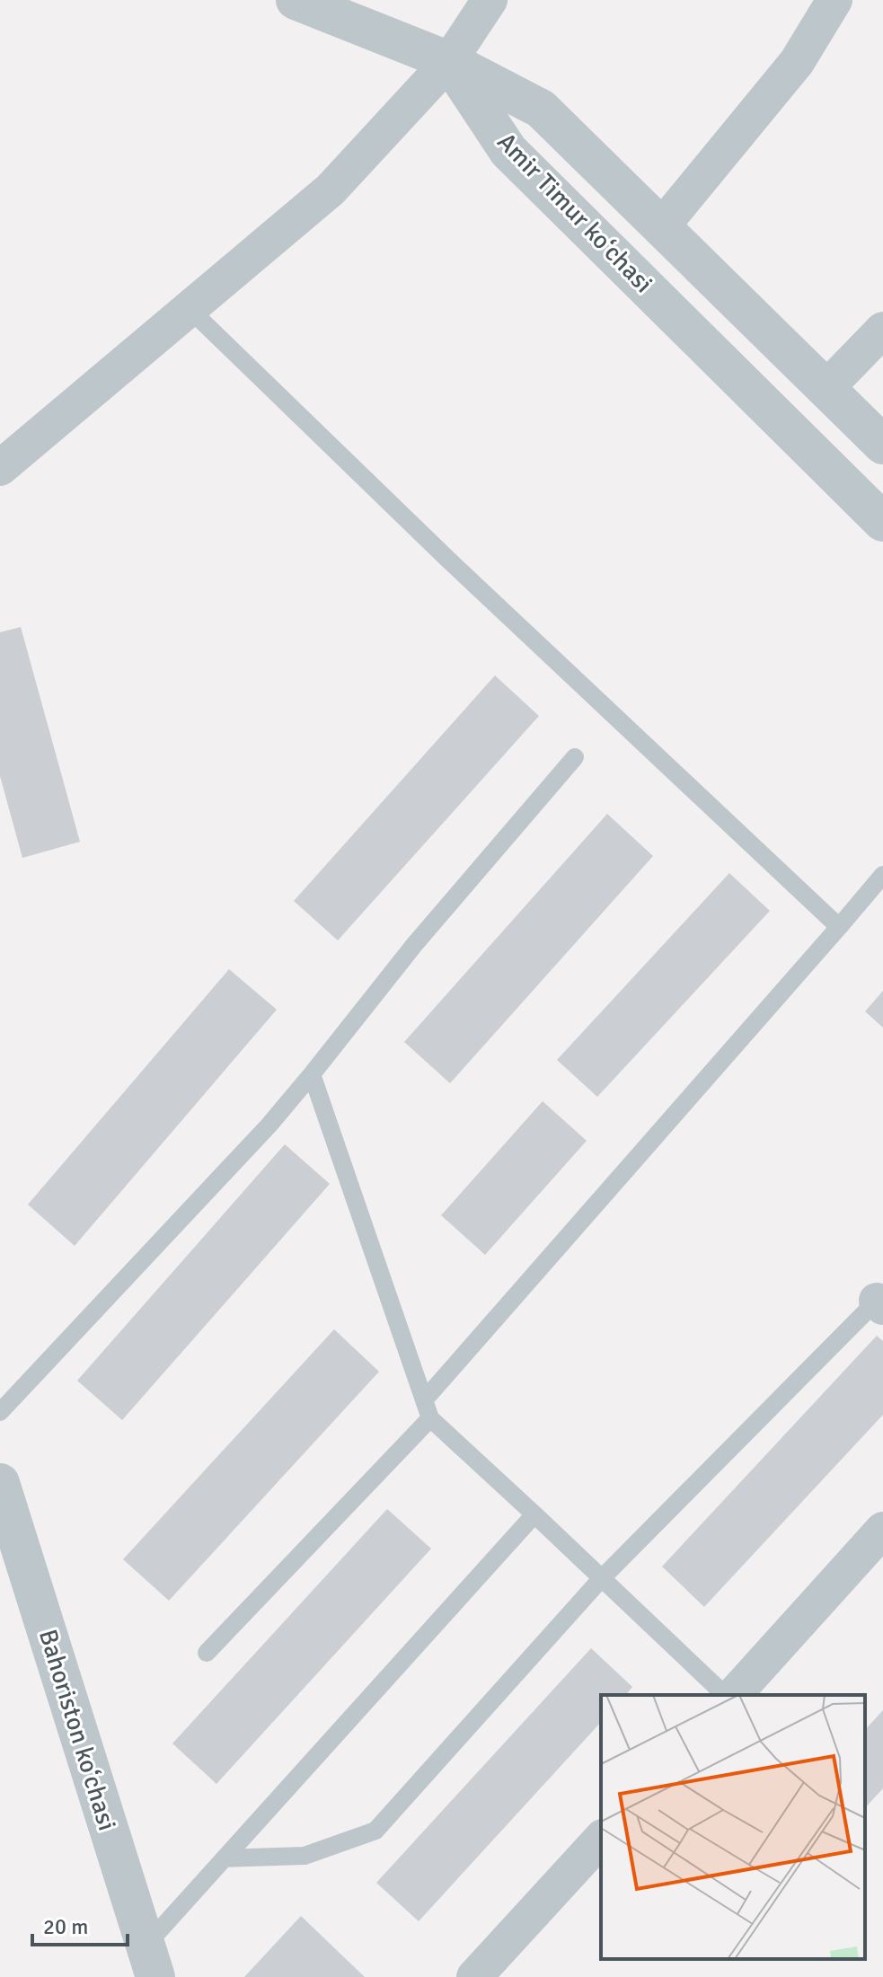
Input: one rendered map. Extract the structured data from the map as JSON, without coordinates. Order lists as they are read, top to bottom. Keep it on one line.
{"streets":{"street":["Amir Timur ko‘chasi","Bahoriston ko‘chasi"]},"scale_bar":"20 m"}
